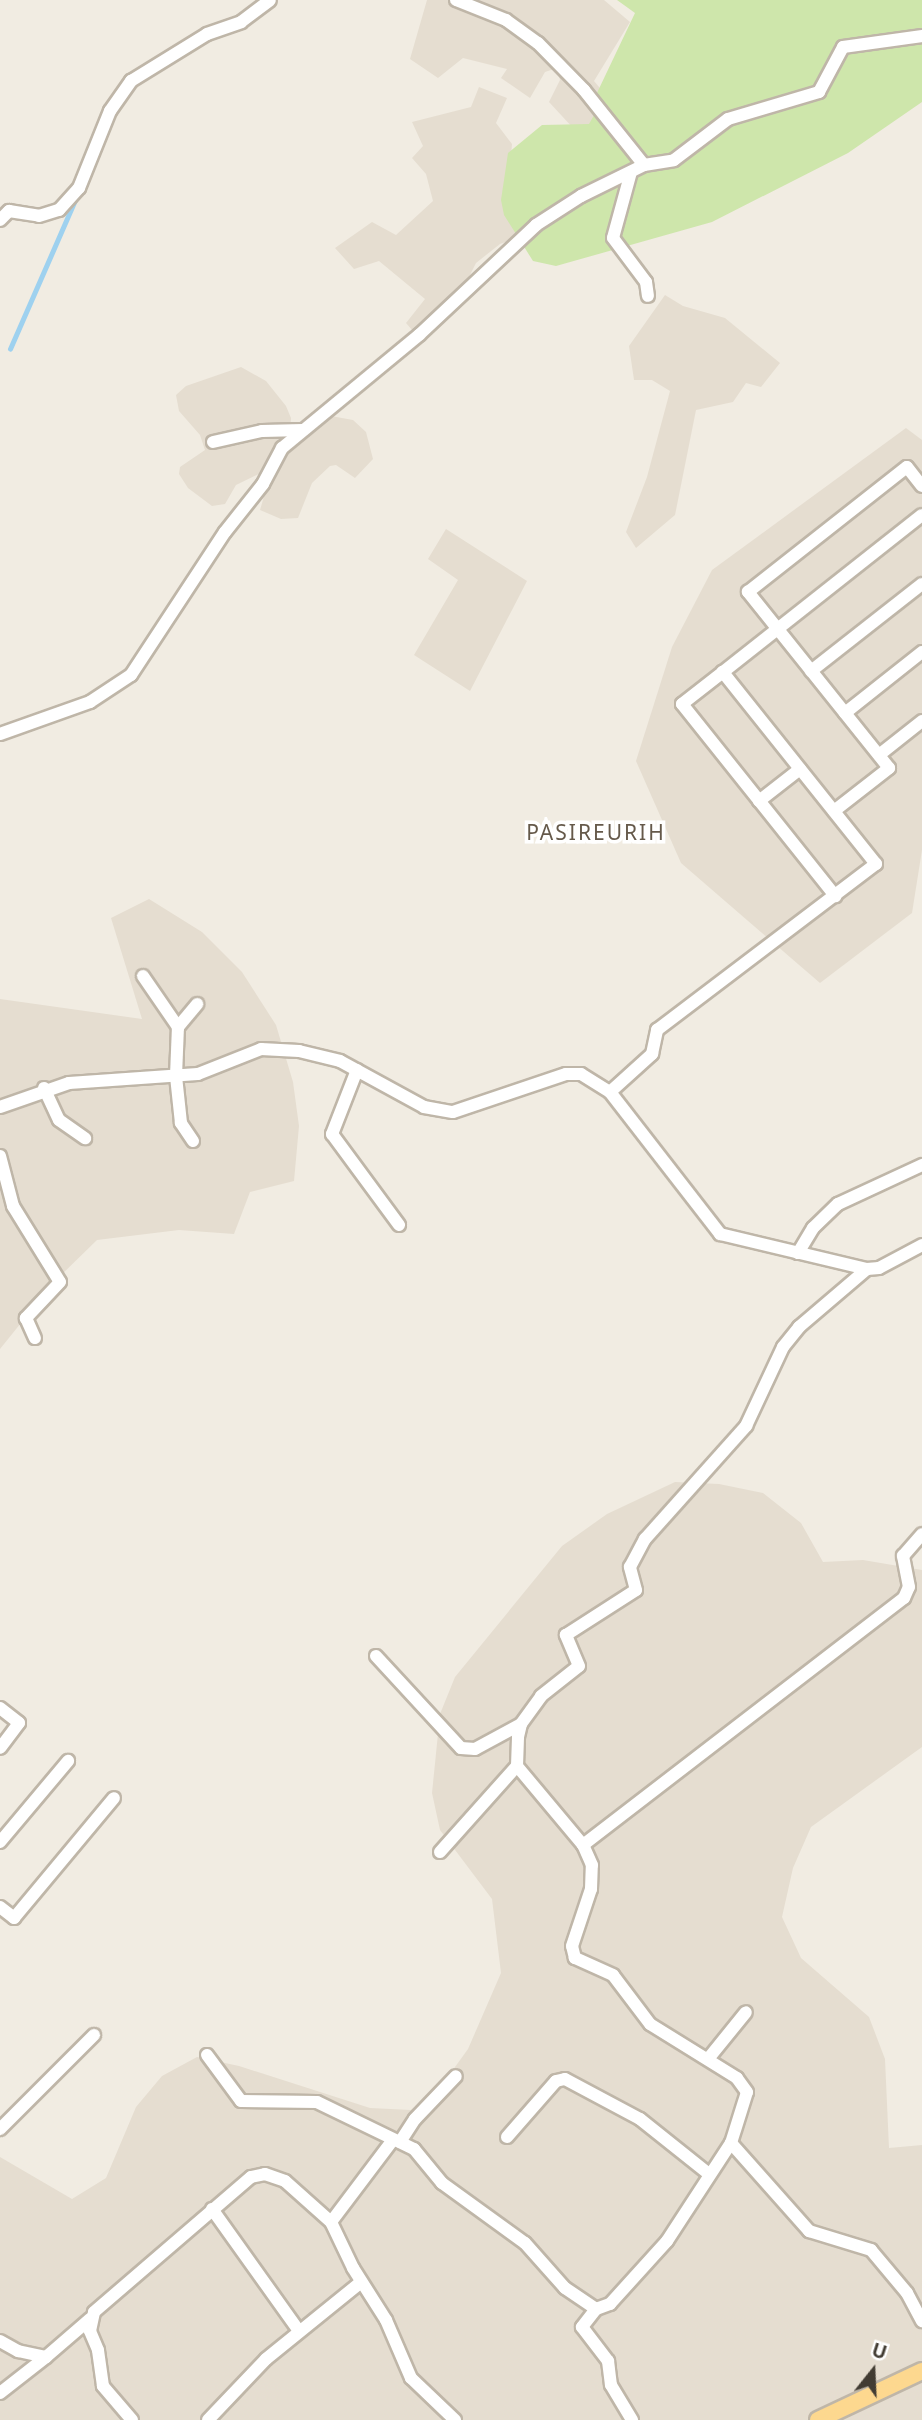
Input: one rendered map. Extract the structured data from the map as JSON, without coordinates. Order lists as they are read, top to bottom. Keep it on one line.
{"districts":["PASIREURIH"],"north":"top"}
